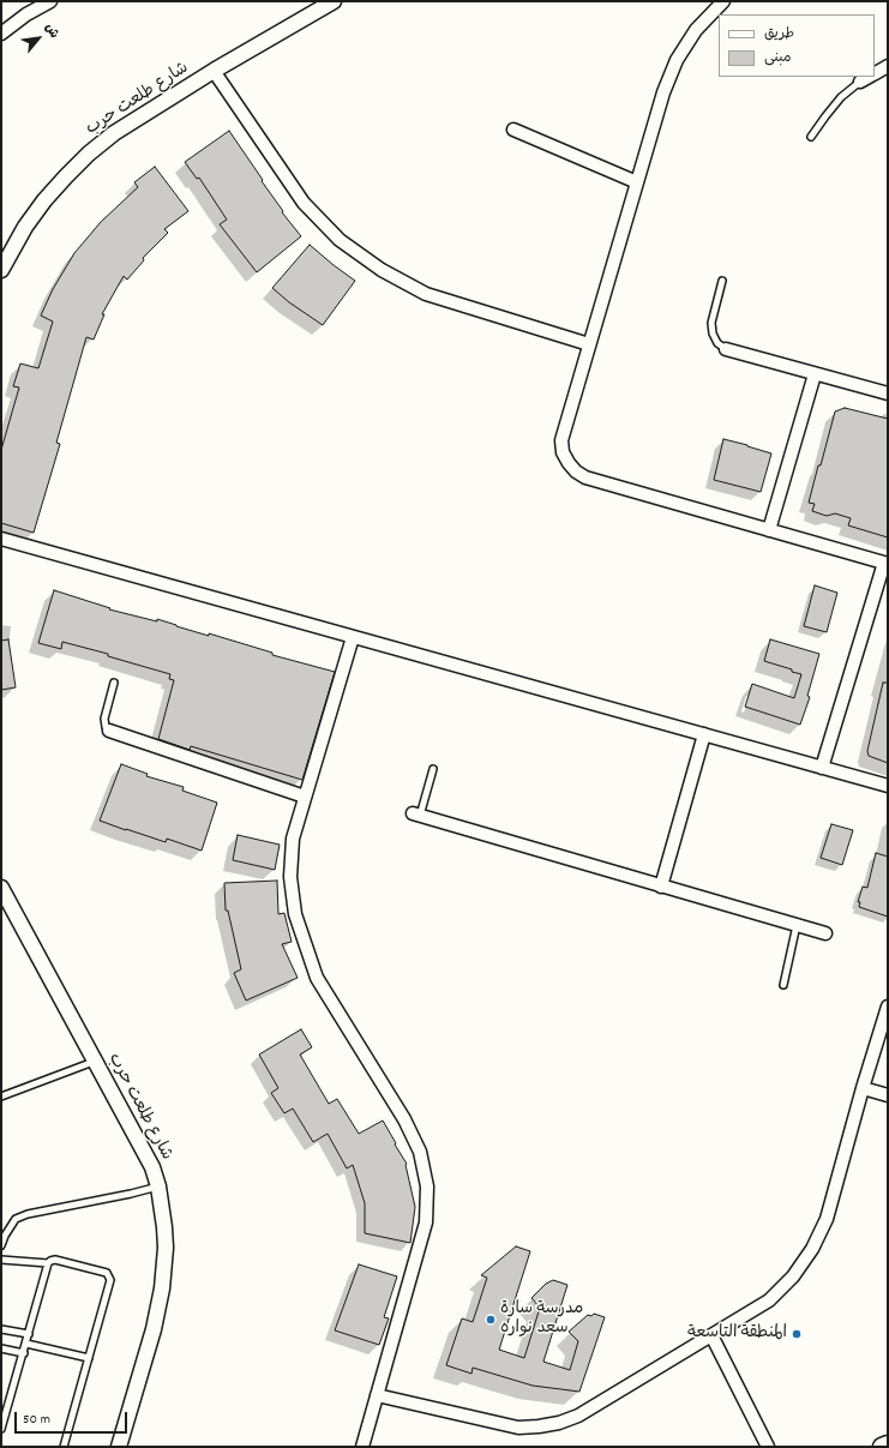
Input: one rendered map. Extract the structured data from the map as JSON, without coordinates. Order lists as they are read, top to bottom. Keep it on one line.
{"streets":{"street":["شارع طلعت حرب"]},"places":["مدرسة سارة سعد نواره","المنطقة التاسعة"],"legend":["طريق","مبنى"],"scale_bar":"50 m","north":"top right"}
